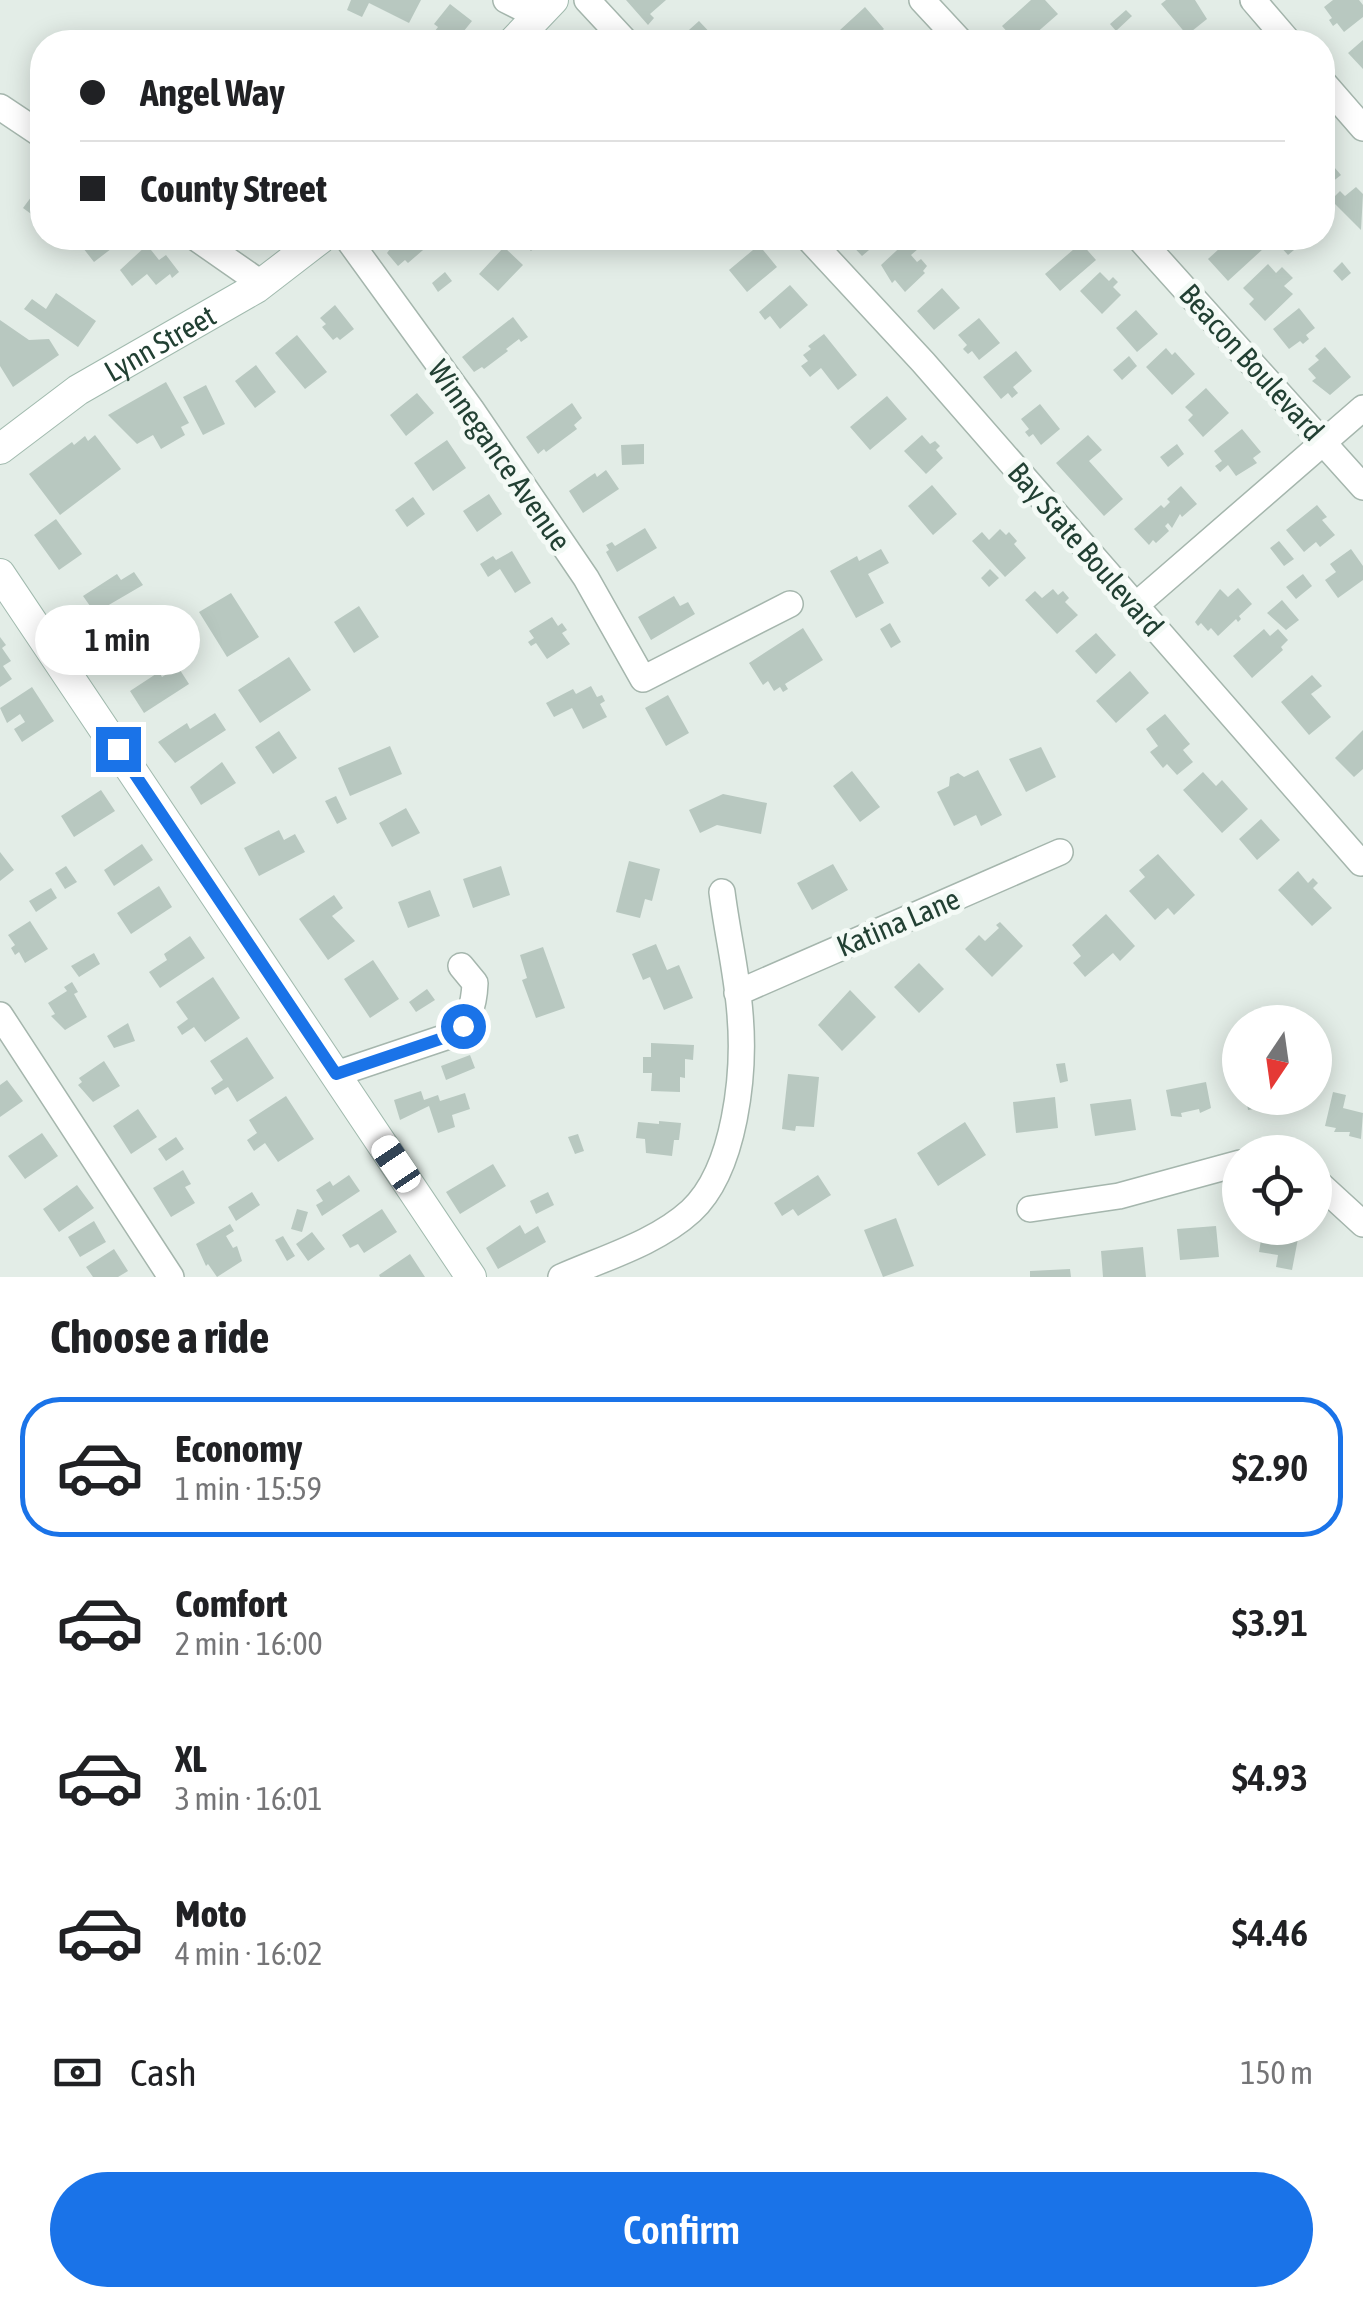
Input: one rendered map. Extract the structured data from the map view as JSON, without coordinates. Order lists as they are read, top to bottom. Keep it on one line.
{"streets":{"main road":["Lynn Street"],"street":["Beacon Boulevard","Winnegance Avenue","Bay State Boulevard","Katina Lane"]},"north":"bottom","page":{"banner":["Angel Way","County Street"],"bubble":"1 min","heading":"Choose a ride","list":[{"name":"Economy","note":"1 min · 15:59","value":"$2.90"},{"name":"Comfort","note":"2 min · 16:00","value":"$3.91"},{"name":"XL","note":"3 min · 16:01","value":"$4.93"},{"name":"Moto","note":"4 min · 16:02","value":"$4.46"}],"pay":["Cash","150 m"],"buttons":"Confirm"}}
